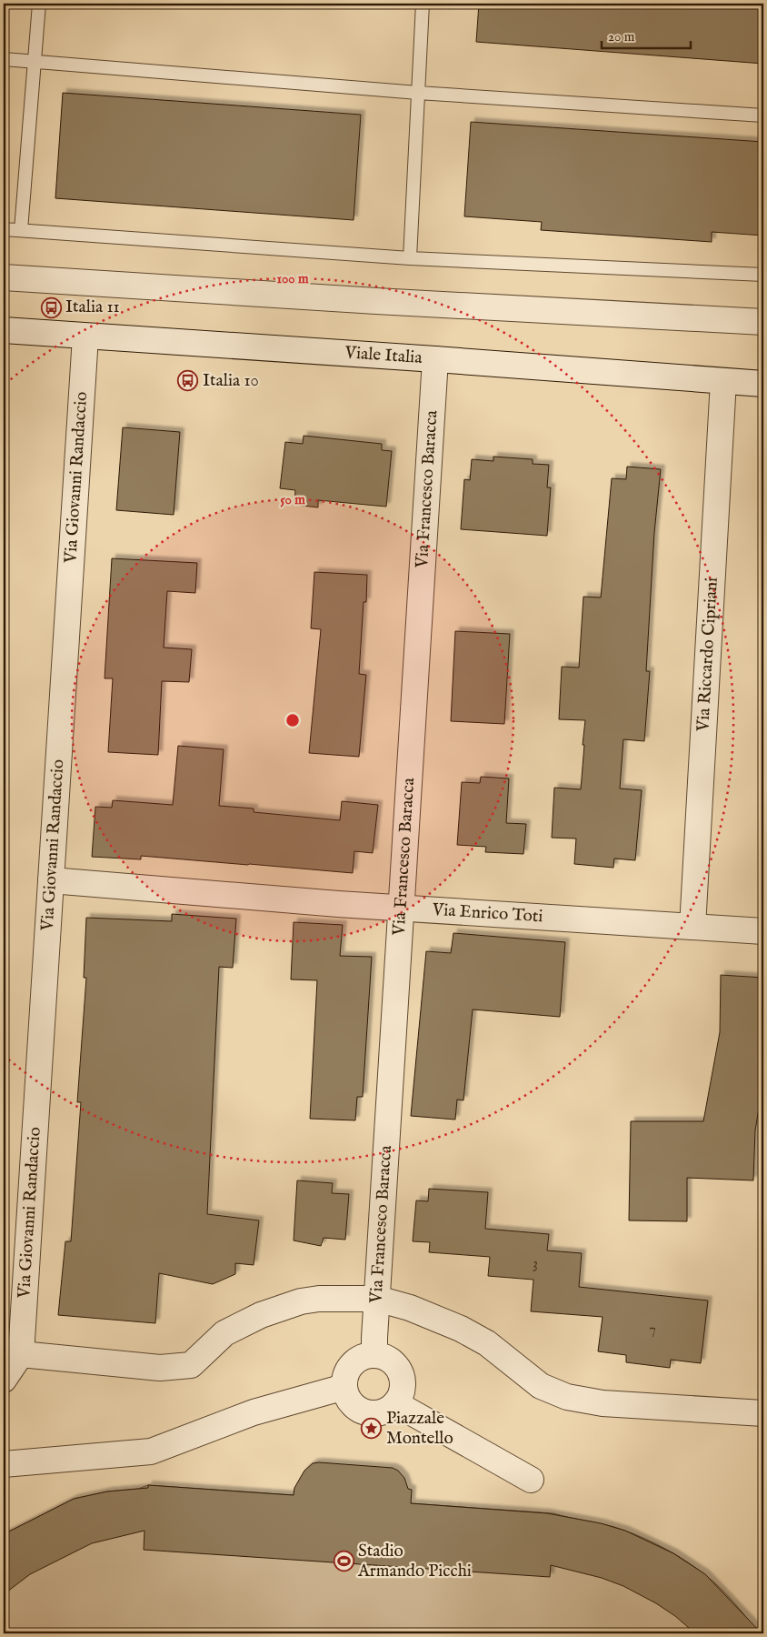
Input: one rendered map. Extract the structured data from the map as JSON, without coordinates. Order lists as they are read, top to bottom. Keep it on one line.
{"streets":{"street":["Viale Italia","Via Giovanni Randaccio","Via Francesco Baracca","Via Riccardo Cipriani","Via Enrico Toti"]},"crossings":[["Viale Italia","Via Giovanni Randaccio"],["Viale Italia","Via Francesco Baracca"],["Viale Italia","Via Riccardo Cipriani"],["Via Giovanni Randaccio","Via Enrico Toti"],["Via Francesco Baracca","Via Enrico Toti"],["Via Riccardo Cipriani","Via Enrico Toti"]],"places":{"bus stop":["Italia 11","Italia 10"],"place":["Piazzale Montello"],"sports":["Stadio Armando Picchi"]},"house_numbers":["3","7"],"scale_bar":"20 m","rings":["100 m","50 m"]}
